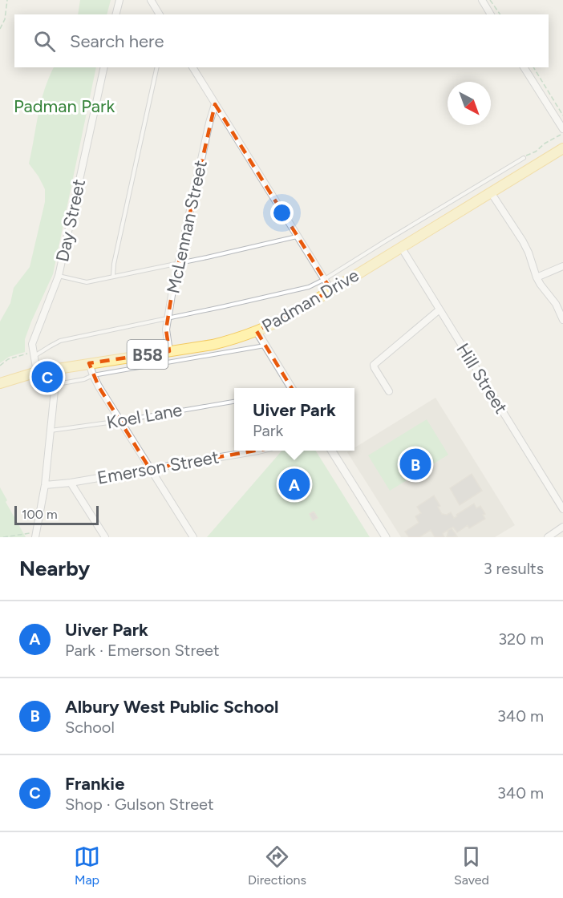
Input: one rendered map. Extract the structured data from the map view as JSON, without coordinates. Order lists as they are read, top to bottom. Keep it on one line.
{"streets":{"main road":["Padman Drive","B58"],"street":["Day Street","McLennan Street","Hill Street","Emerson Street"],"lane":["Koel Lane"]},"crossings":[["Day Street","Padman Drive"],["McLennan Street","Padman Drive"],["Padman Drive","Hill Street"]],"parks":["Padman Park"],"scale_bar":"100 m","north":"bottom right","page":{"search":"Search here","pins":["C","B","A"],"popup":["Uiver Park","Park"],"scale":"100 m","heading":["Nearby","3 results"],"list":[{"mark":"A","name":"Uiver Park","note":"Park · Emerson Street","value":"320 m"},{"mark":"B","name":"Albury West Public School","note":"School","value":"340 m"},{"mark":"C","name":"Frankie","note":"Shop · Gulson Street","value":"340 m"}],"nav":["Map","Directions","Saved"]}}
